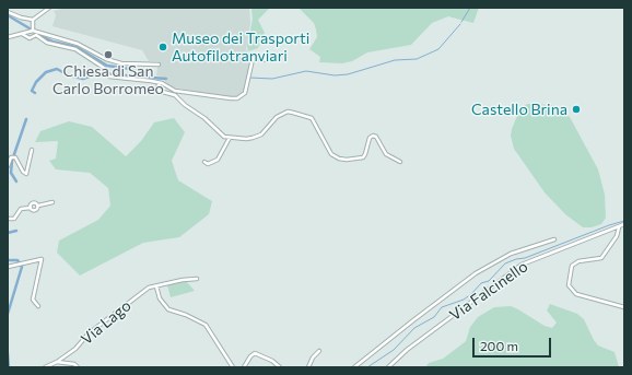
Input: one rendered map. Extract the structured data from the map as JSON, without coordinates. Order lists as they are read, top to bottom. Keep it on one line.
{"streets":{"street":["Via Falcinello","Via Lago"]},"places":["Museo dei Trasporti Autofilotranviari","Chiesa di San Carlo Borromeo","Castello Brina"],"scale_bar":"200 m"}
